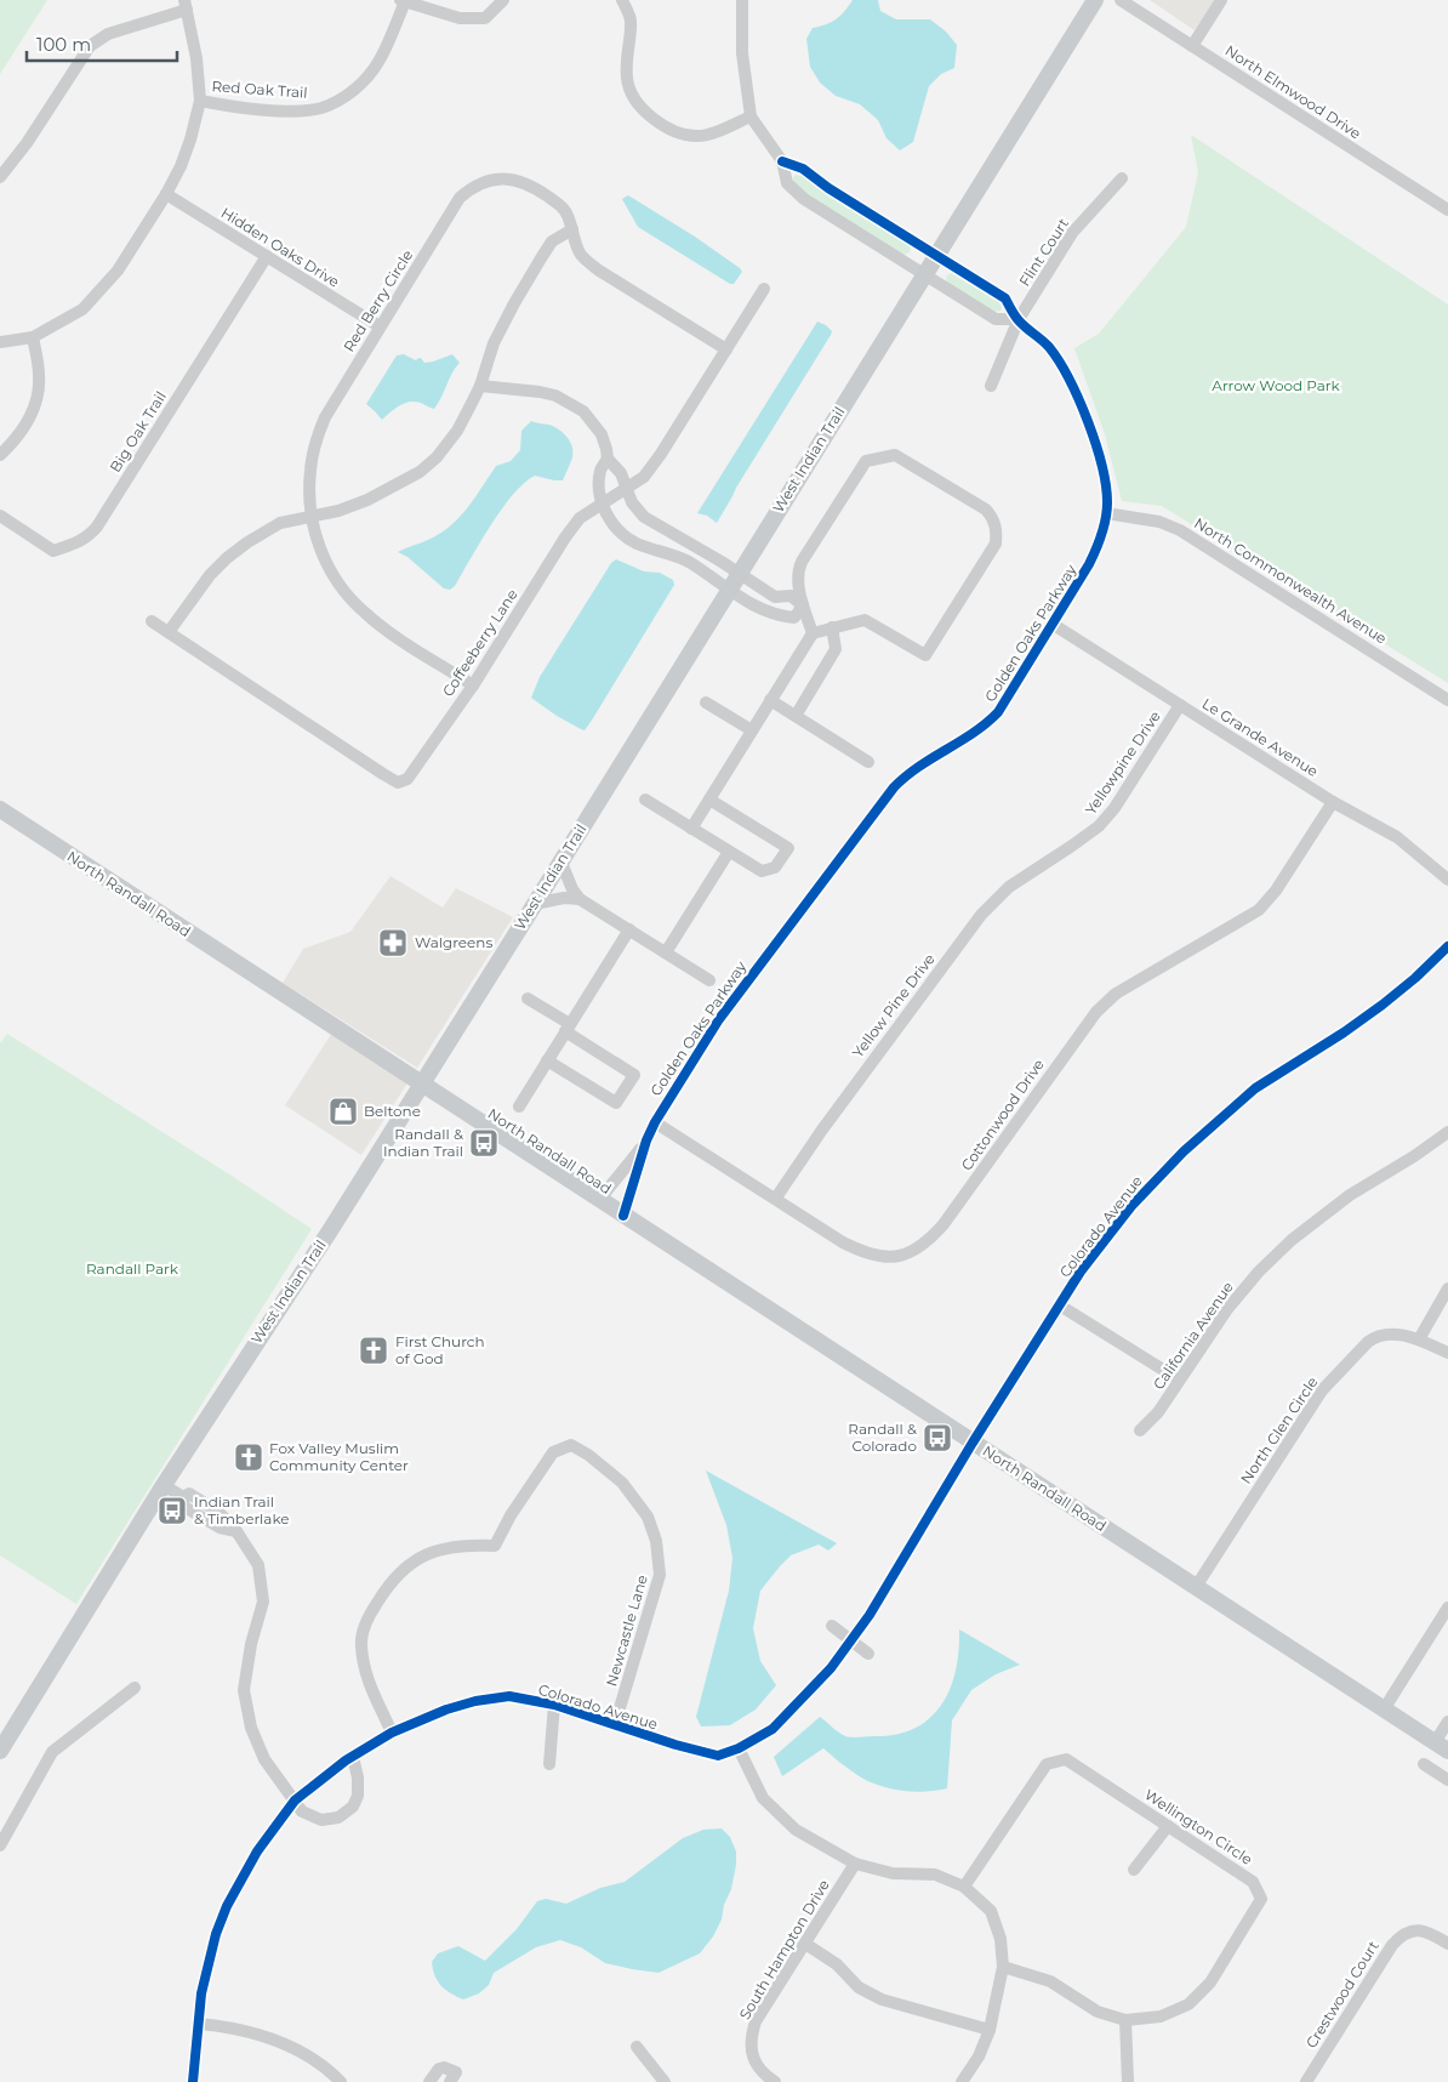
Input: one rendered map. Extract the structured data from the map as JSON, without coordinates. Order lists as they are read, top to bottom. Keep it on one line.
{"streets":{"main road":["West Indian Trail","North Randall Road"],"street":["Red Oak Trail","North Elmwood Drive","Hidden Oaks Drive","Flint Court","Red Berry Circle","Big Oak Trail","North Commonwealth Avenue","Golden Oaks Parkway","Coffeeberry Lane","Le Grande Avenue","Yellowpine Drive","Yellow Pine Drive","Cottonwood Drive","Colorado Avenue","California Avenue","North Glen Circle","Newcastle Lane","Wellington Circle","South Hampton Drive","Crestwood Court"]},"crossings":[["Hidden Oaks Drive","Red Berry Circle"],["Hidden Oaks Drive","Big Oak Trail"],["Flint Court","Golden Oaks Parkway"],["Red Berry Circle","Coffeeberry Lane"],["West Indian Trail","Golden Oaks Parkway"],["West Indian Trail","North Randall Road"],["North Commonwealth Avenue","Golden Oaks Parkway"],["Golden Oaks Parkway","Le Grande Avenue"],["Golden Oaks Parkway","North Randall Road"],["Golden Oaks Parkway","Cottonwood Drive"],["Le Grande Avenue","Yellowpine Drive"],["Le Grande Avenue","Cottonwood Drive"],["Yellowpine Drive","Yellow Pine Drive"],["North Randall Road","Colorado Avenue"],["North Randall Road","North Glen Circle"],["Yellow Pine Drive","Cottonwood Drive"],["Colorado Avenue","Newcastle Lane"]],"parks":["Arrow Wood Park","Randall Park"],"places":{"pharmacy":["Walgreens"],"shop":["Beltone"],"bus stop":["Randall & Indian Trail","Randall & Colorado","Indian Trail & Timberlake"],"church":["First Church of God","Fox Valley Muslim Community Center"]},"scale_bar":"100 m"}
